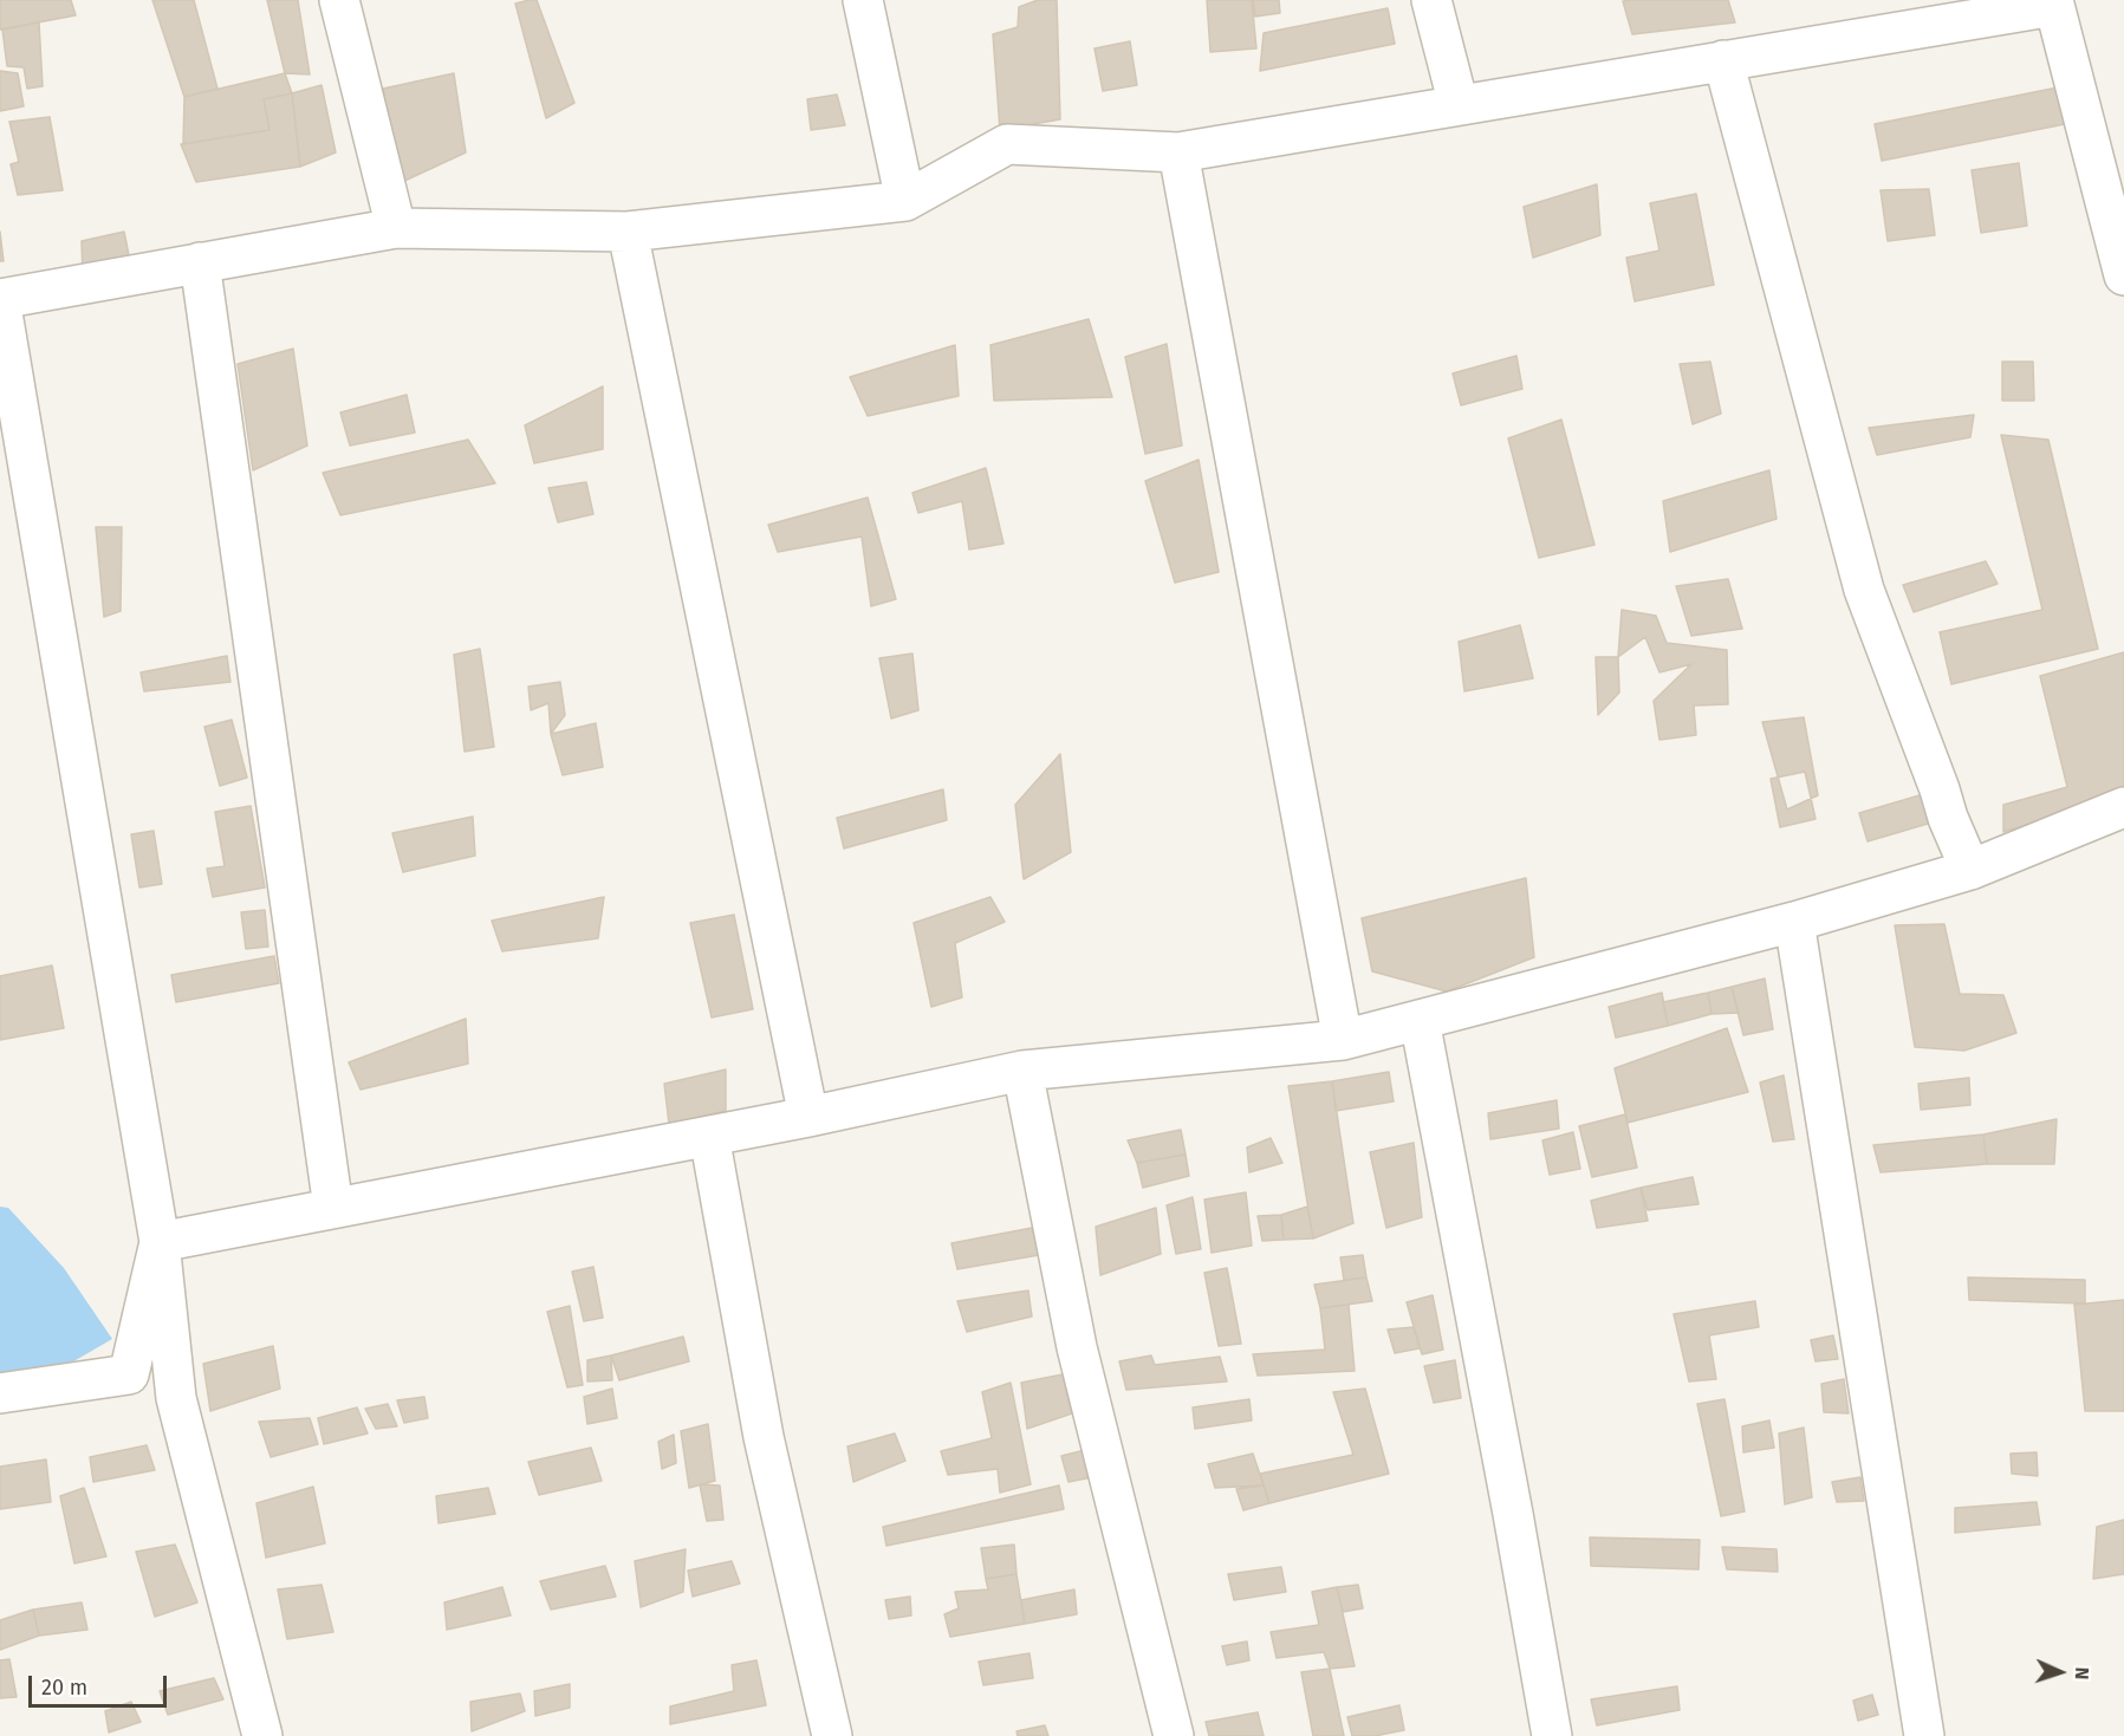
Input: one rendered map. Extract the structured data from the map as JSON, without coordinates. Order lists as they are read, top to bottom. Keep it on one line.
{"scale_bar":"20 m","north":"right"}
